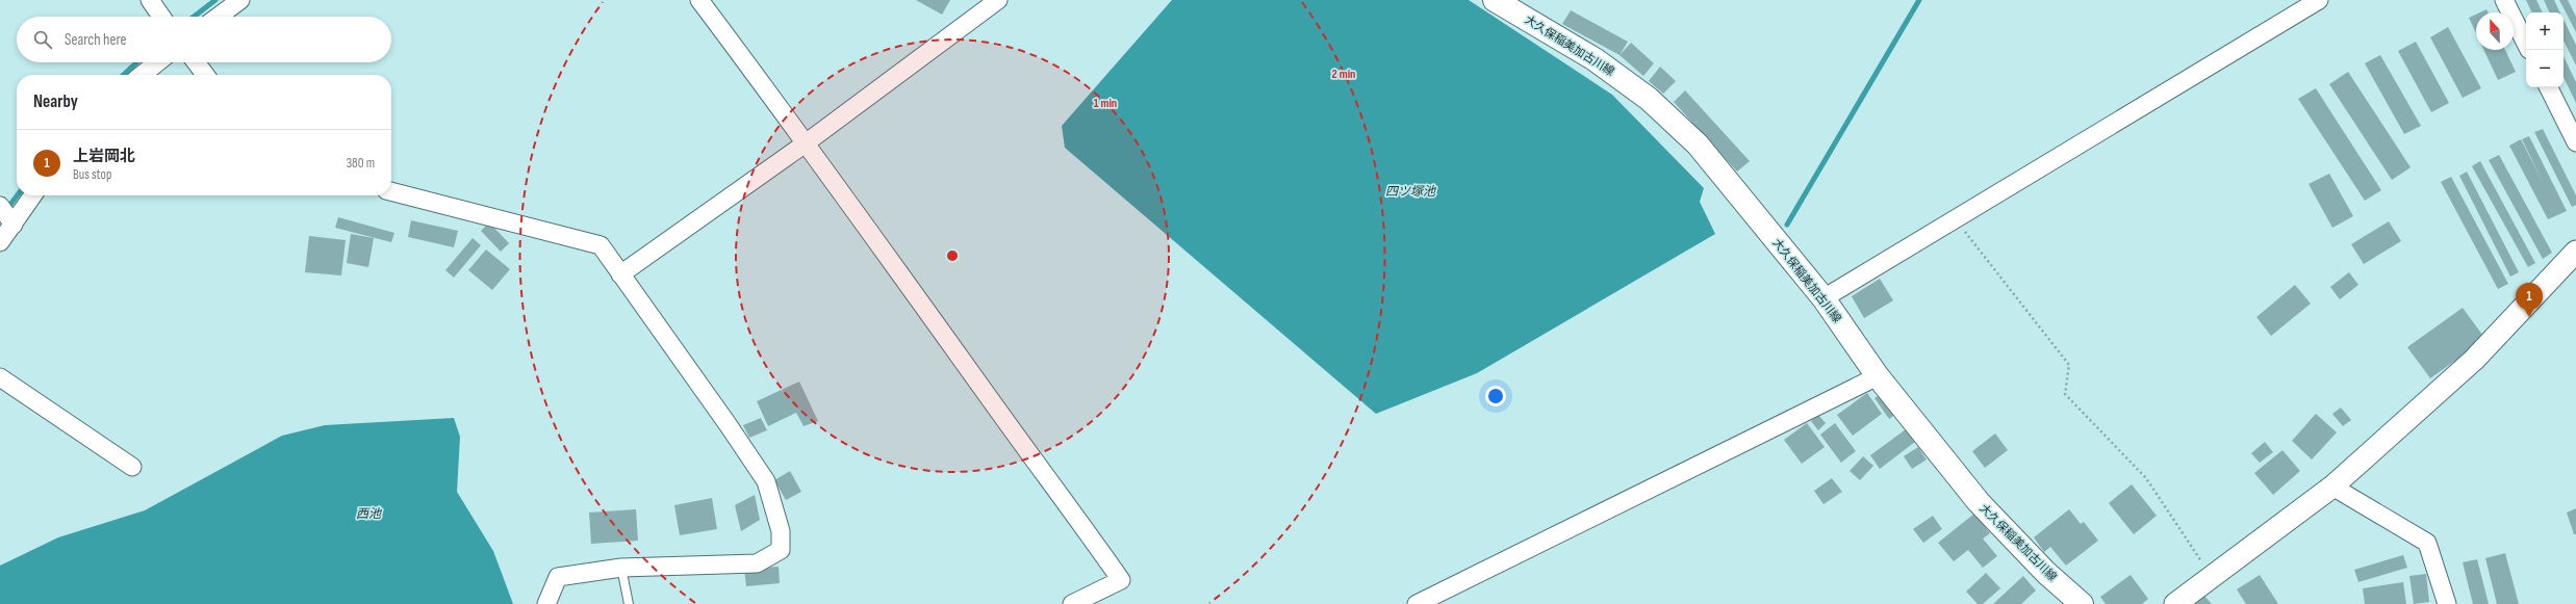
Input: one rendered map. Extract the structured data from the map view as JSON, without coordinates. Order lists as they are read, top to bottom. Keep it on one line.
{"streets":{"main road":["大久保稲美加古川線"]},"water":["四ツ塚池","西池"],"north":"top","page":{"map_buttons":["+","−"],"search":"Search here","heading":"Nearby","list":[{"mark":"1","name":"上岩岡北","note":"Bus stop","value":"380 m"}],"pins":"1"},"rings":["2 min","1 min"]}
